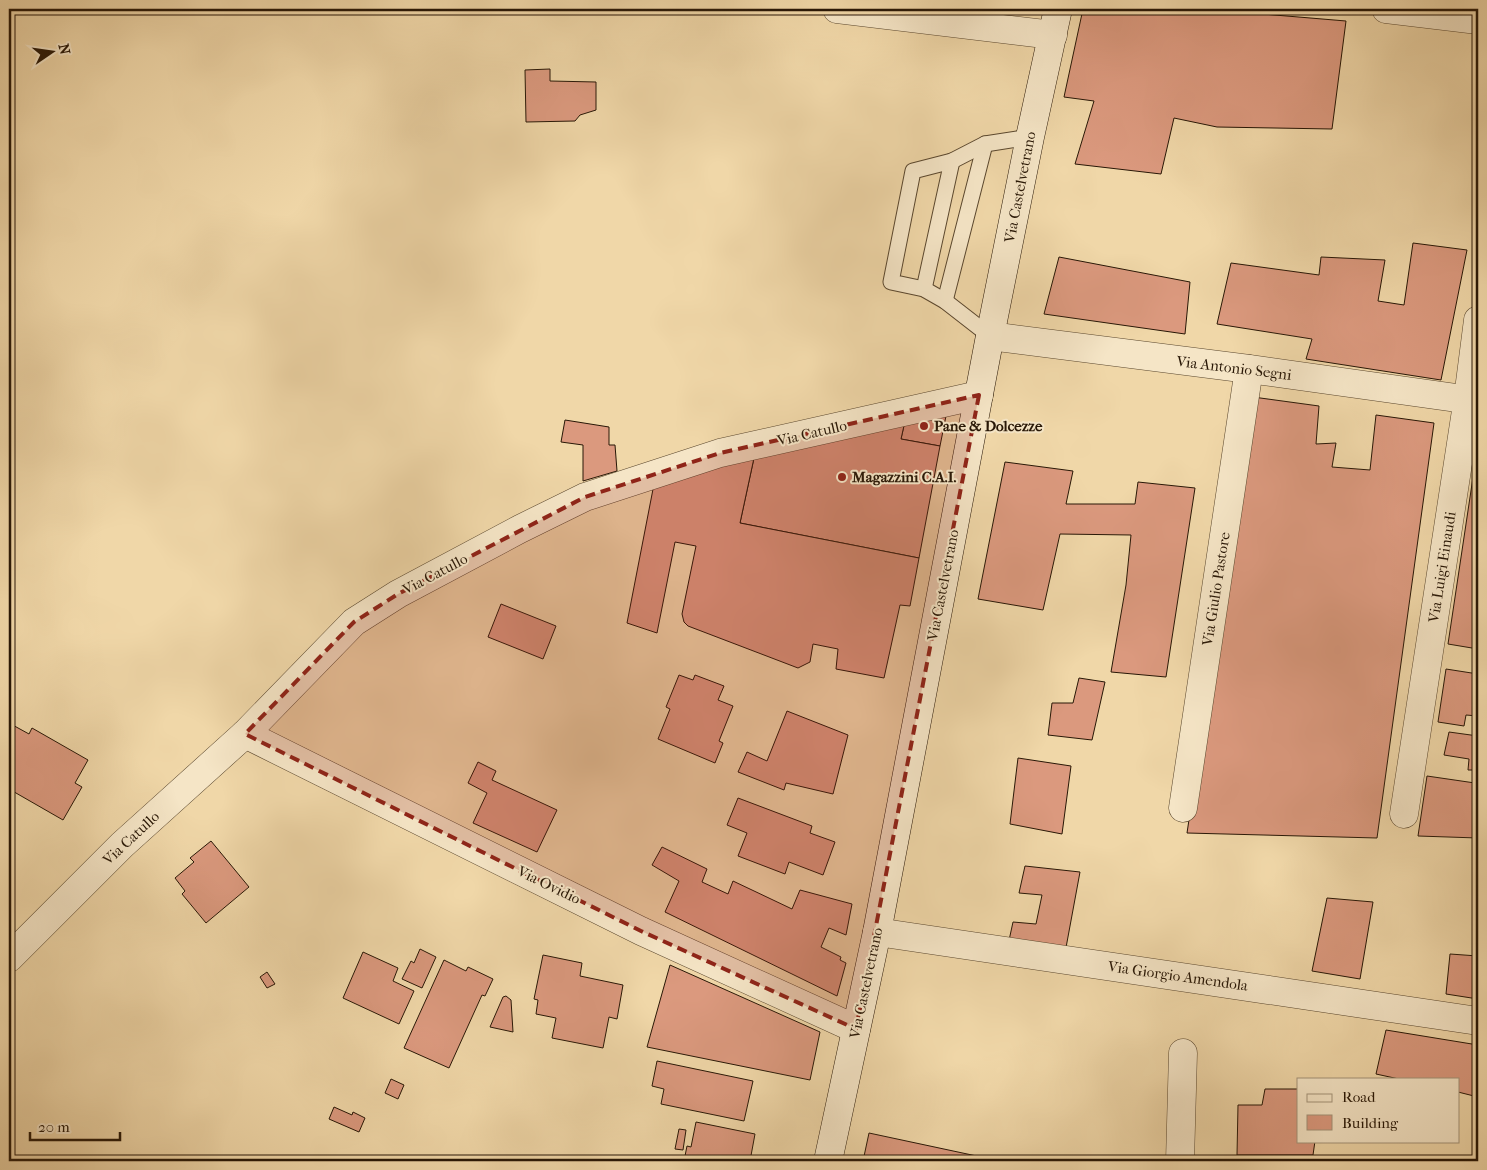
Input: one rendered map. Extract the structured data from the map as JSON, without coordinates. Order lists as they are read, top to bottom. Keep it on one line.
{"streets":{"street":["Via Castelvetrano","Via Antonio Segni","Via Catullo","Via Luigi Einaudi","Via Giulio Pastore","Via Ovidio","Via Giorgio Amendola"]},"crossings":[["Via Castelvetrano","Via Antonio Segni"],["Via Castelvetrano","Via Catullo"],["Via Castelvetrano","Via Ovidio"],["Via Castelvetrano","Via Giorgio Amendola"],["Via Antonio Segni","Via Luigi Einaudi"],["Via Antonio Segni","Via Giulio Pastore"],["Via Catullo","Via Ovidio"]],"places":["Pane & Dolcezze","Magazzini C.A.I."],"legend":["Road","Building"],"scale_bar":"20 m","north":"right"}
